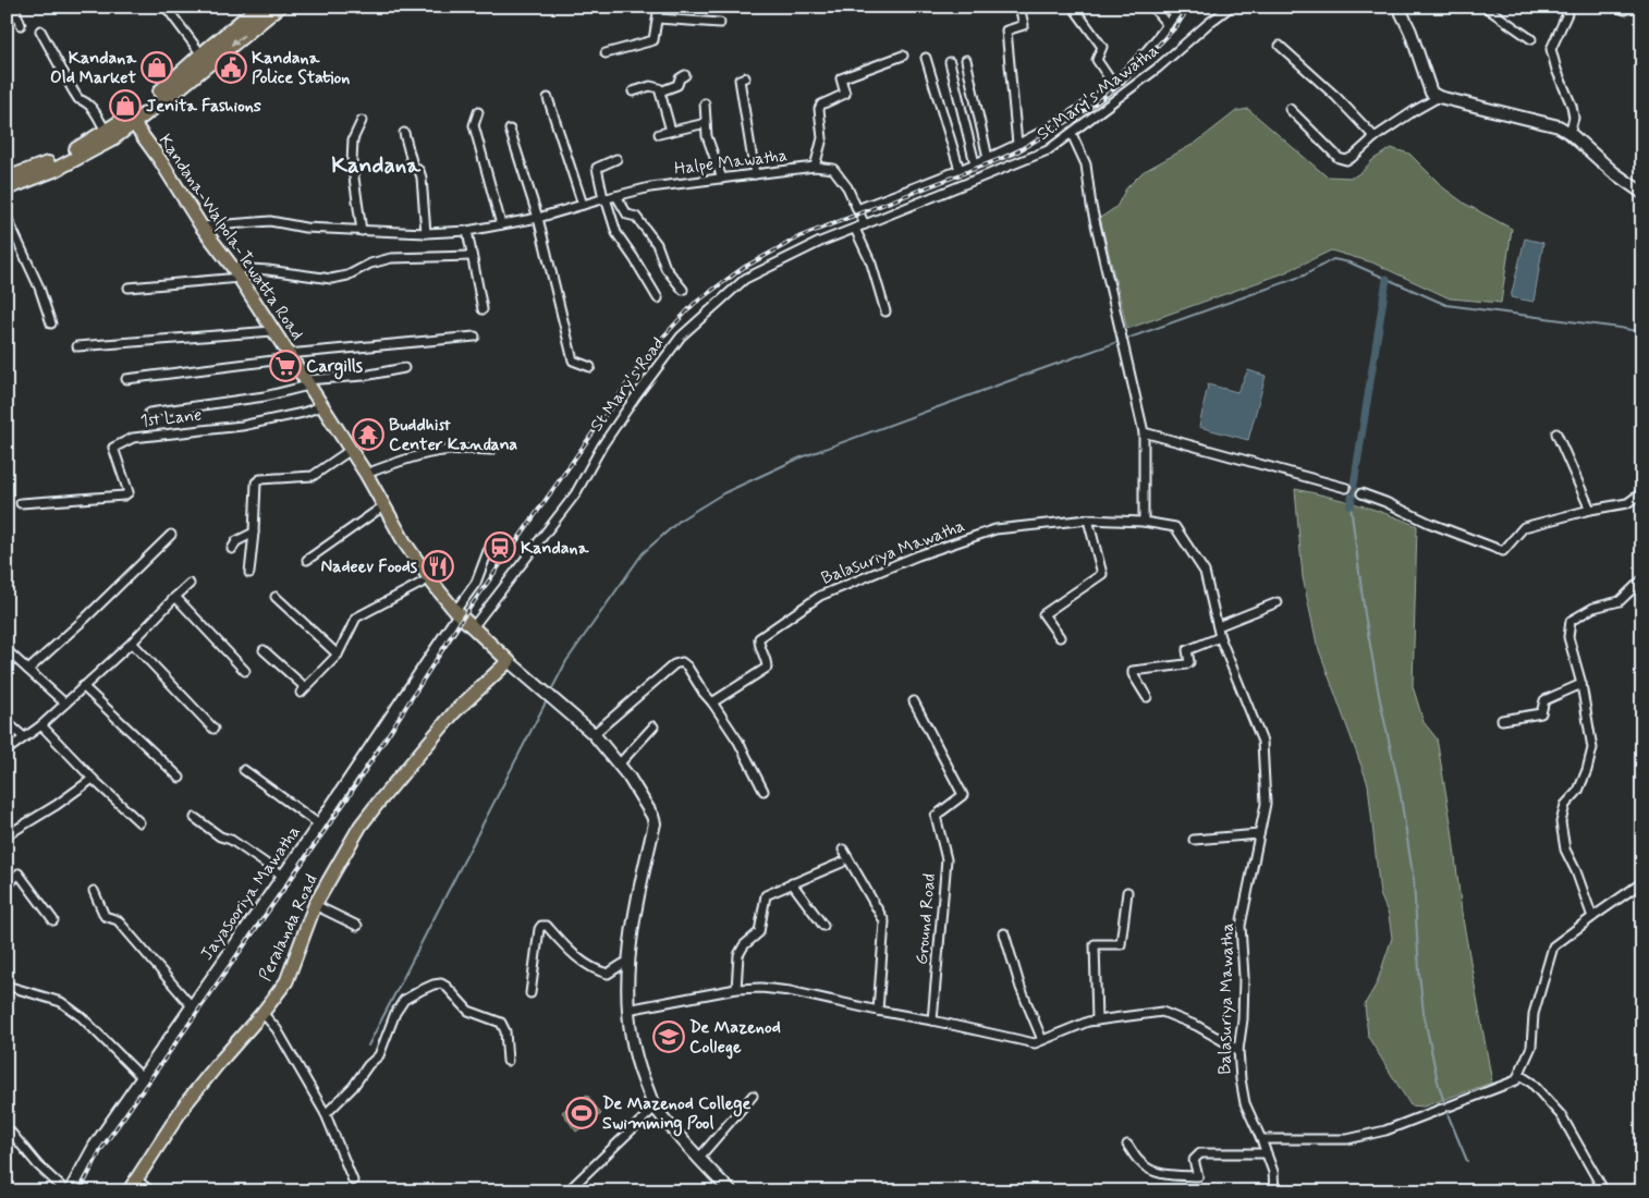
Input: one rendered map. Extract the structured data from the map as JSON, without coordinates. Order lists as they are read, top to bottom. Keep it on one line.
{"streets":{"main road":["Kandana-Walpola-Tewatta Road","Peralanda Road"],"street":["St.Mary's Mawatha","Halpe Mawatha","St Mary's Road","1st Lane","Balasuriya Mawatha","Jayasooriya Mawatha","Ground Road"]},"crossings":[["St.Mary's Mawatha","St Mary's Road"],["Halpe Mawatha","Kandana-Walpola-Tewatta Road"],["Kandana-Walpola-Tewatta Road","St Mary's Road"],["Kandana-Walpola-Tewatta Road","1st Lane"],["Kandana-Walpola-Tewatta Road","Jayasooriya Mawatha"],["Kandana-Walpola-Tewatta Road","Peralanda Road"]],"districts":["Kandana"],"places":{"shop":["Kandana Old Market","Jenita Fashions"],"public building":["Kandana Police Station"],"supermarket":["Cargills"],"temple":["Buddhist Center Kandana"],"station":["Kandana"],"restaurant":["Nadeev Foods"],"school or university":["De Mazenod College"],"sports":["De Mazenod College Swimming Pool"]}}
